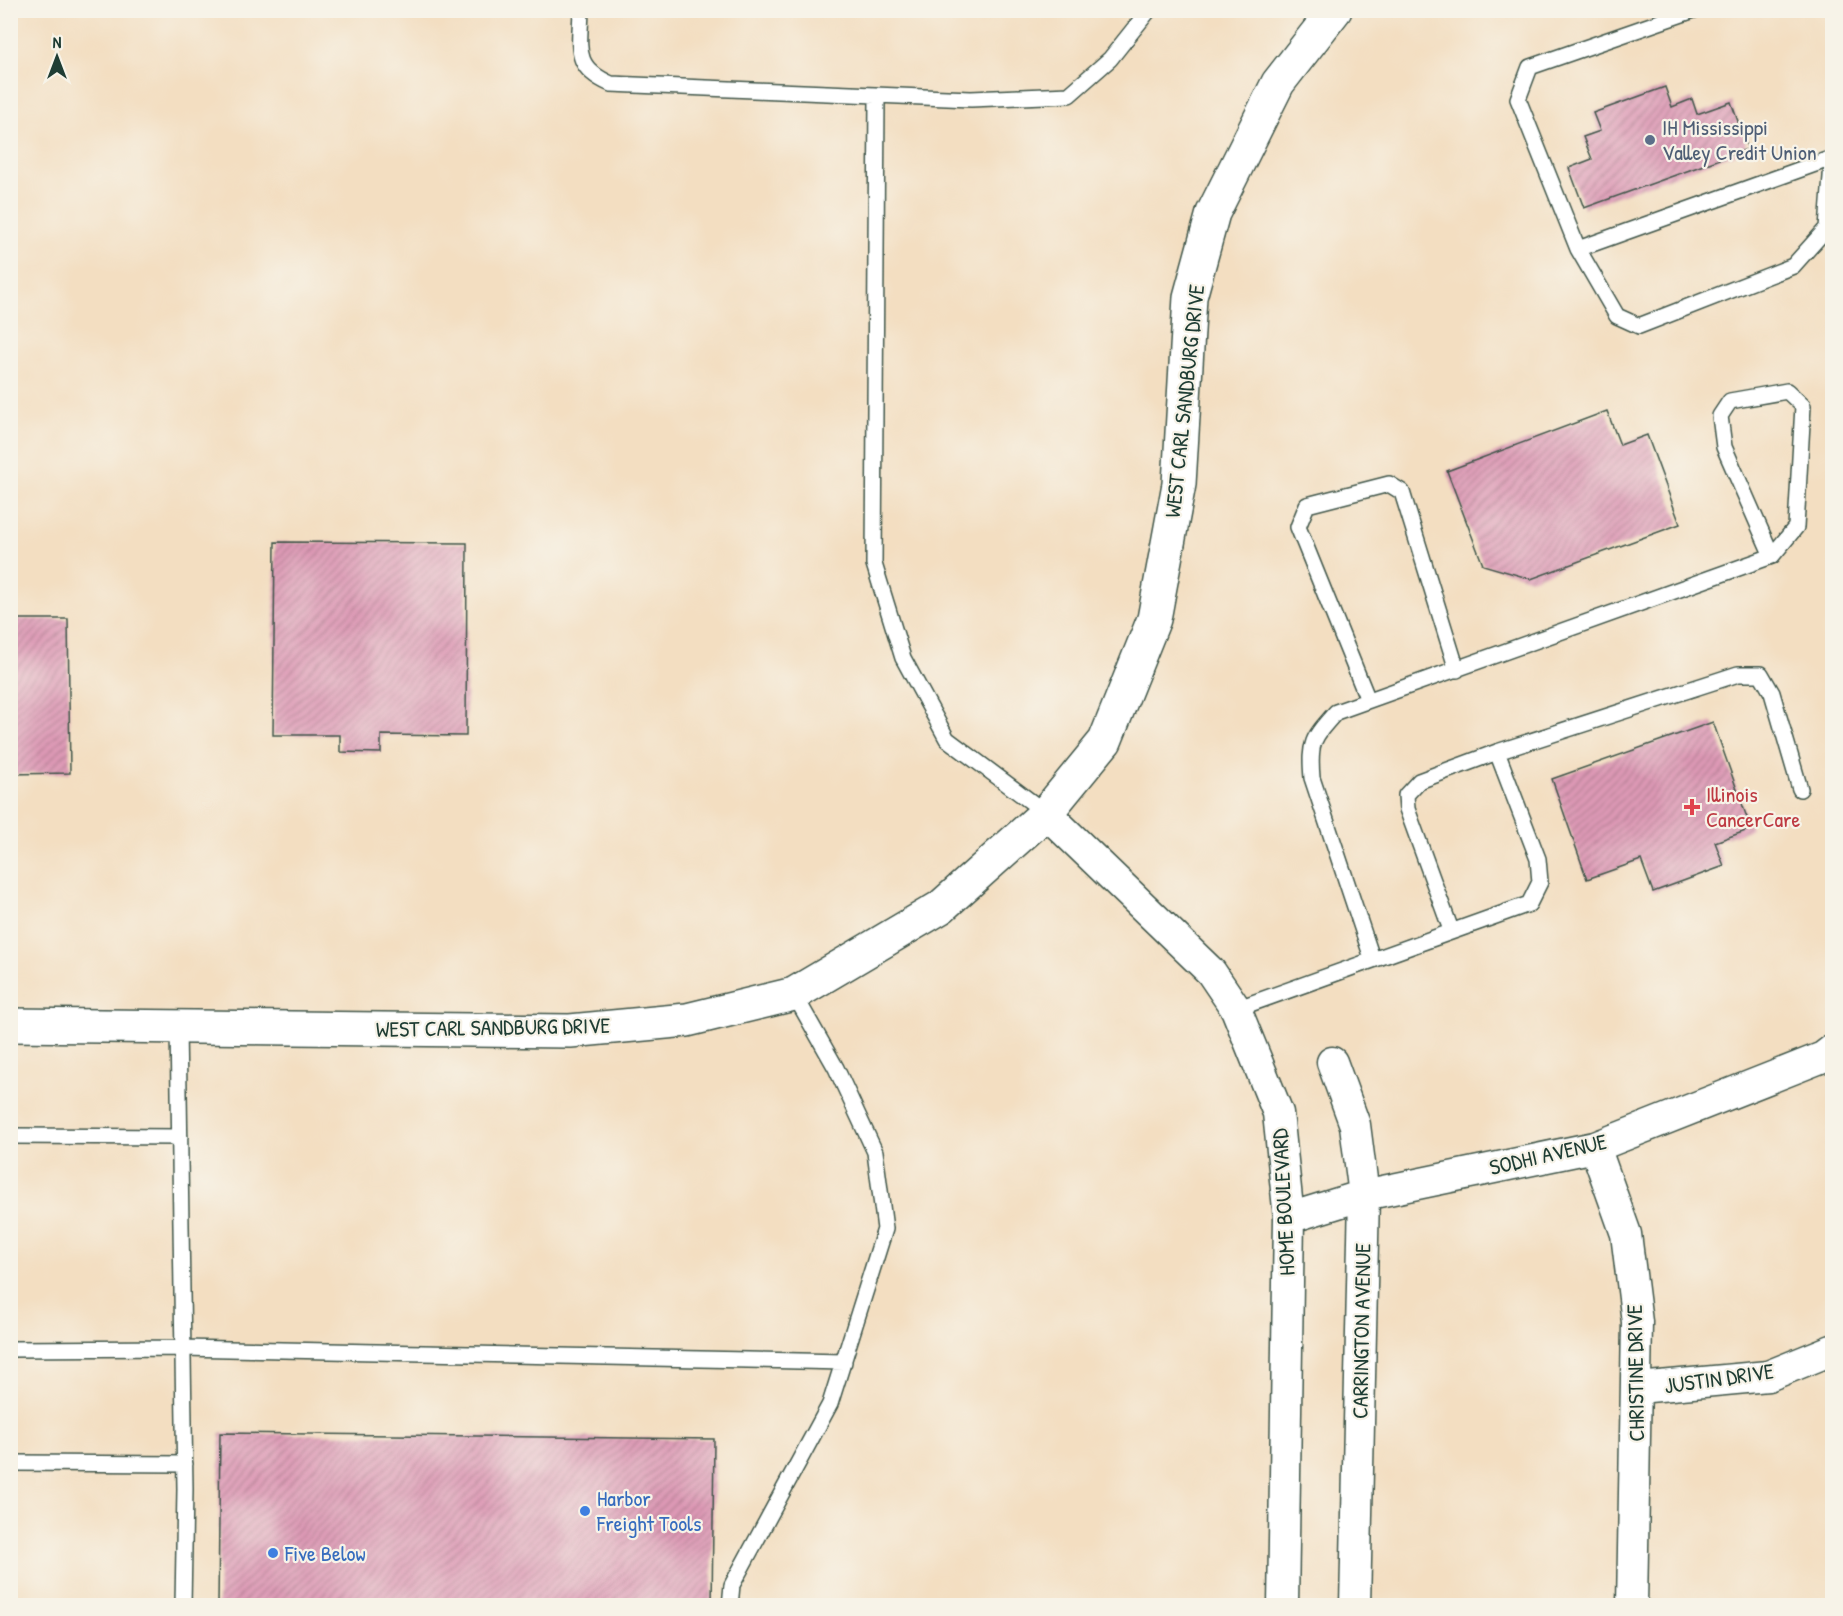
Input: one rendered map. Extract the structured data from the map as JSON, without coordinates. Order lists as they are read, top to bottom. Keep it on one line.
{"streets":{"street":["WEST CARL SANDBURG DRIVE","SODHI AVENUE","HOME BOULEVARD","CARRINGTON AVENUE","CHRISTINE DRIVE","JUSTIN DRIVE"]},"crossings":[["WEST CARL SANDBURG DRIVE","HOME BOULEVARD"],["SODHI AVENUE","HOME BOULEVARD"],["SODHI AVENUE","CARRINGTON AVENUE"],["SODHI AVENUE","CHRISTINE DRIVE"],["CHRISTINE DRIVE","JUSTIN DRIVE"]],"places":{"other":["IH Mississippi Valley Credit Union","Harbor Freight Tools","Five Below"],"health":["Illinois CancerCare"]},"north":"top"}
